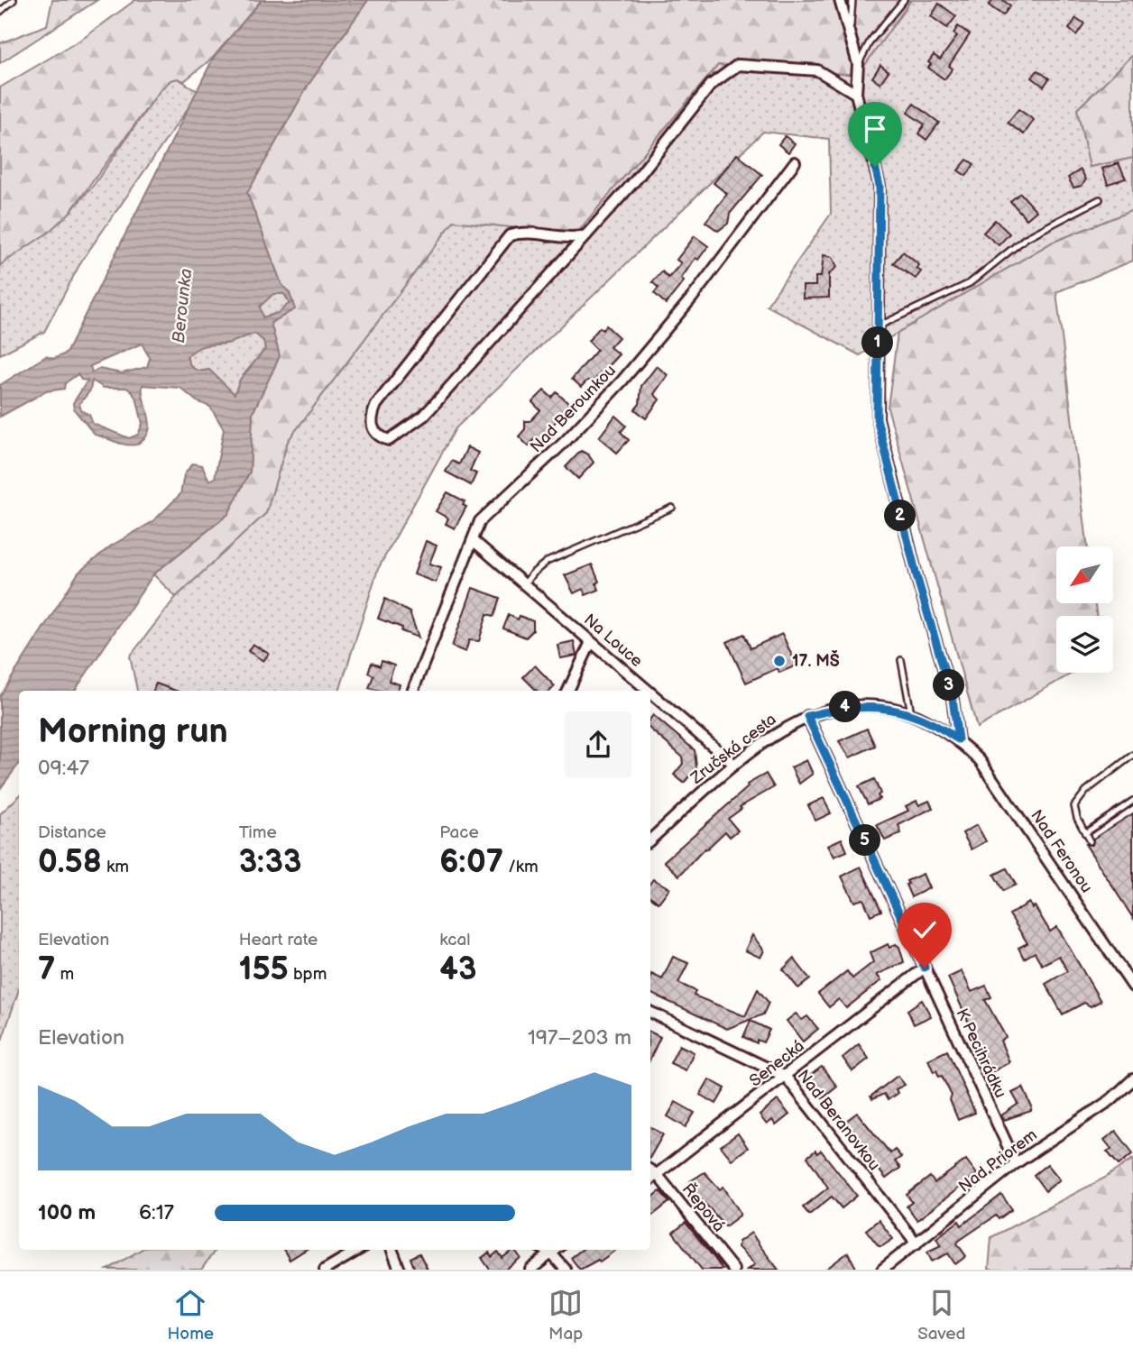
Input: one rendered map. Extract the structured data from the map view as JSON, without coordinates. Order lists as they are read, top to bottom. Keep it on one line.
{"streets":{"street":["Nad Berounkou","Na Louce","Zručská cesta","Nad Feronou","K Pecihrádku","Senecká","Nad Beranovkou","Nad Priorem","Řepová"]},"crossings":[["Nad Berounkou","Na Louce"],["Na Louce","Zručská cesta"],["Zručská cesta","Nad Feronou"],["Zručská cesta","K Pecihrádku"],["K Pecihrádku","Senecká"],["K Pecihrádku","Nad Priorem"],["Senecká","Nad Beranovkou"],["Senecká","Řepová"],["Nad Beranovkou","Nad Priorem"]],"water":["Berounka"],"places":["17. MŠ"],"north":"bottom left","page":{"pins":["1","2","3","4","5"],"heading":["Morning run","09:47"],"stats":[["Distance","0.58 km"],["Time","3:33"],["Pace","6:07 /km"],["Elevation","7 m"],["Heart rate","155 bpm"],["kcal","43"]],"chart":["Elevation","197–203 m"],"list":[{"name":"100 m","note":"6:17"}],"tabs":["Home","Map","Saved"]}}
